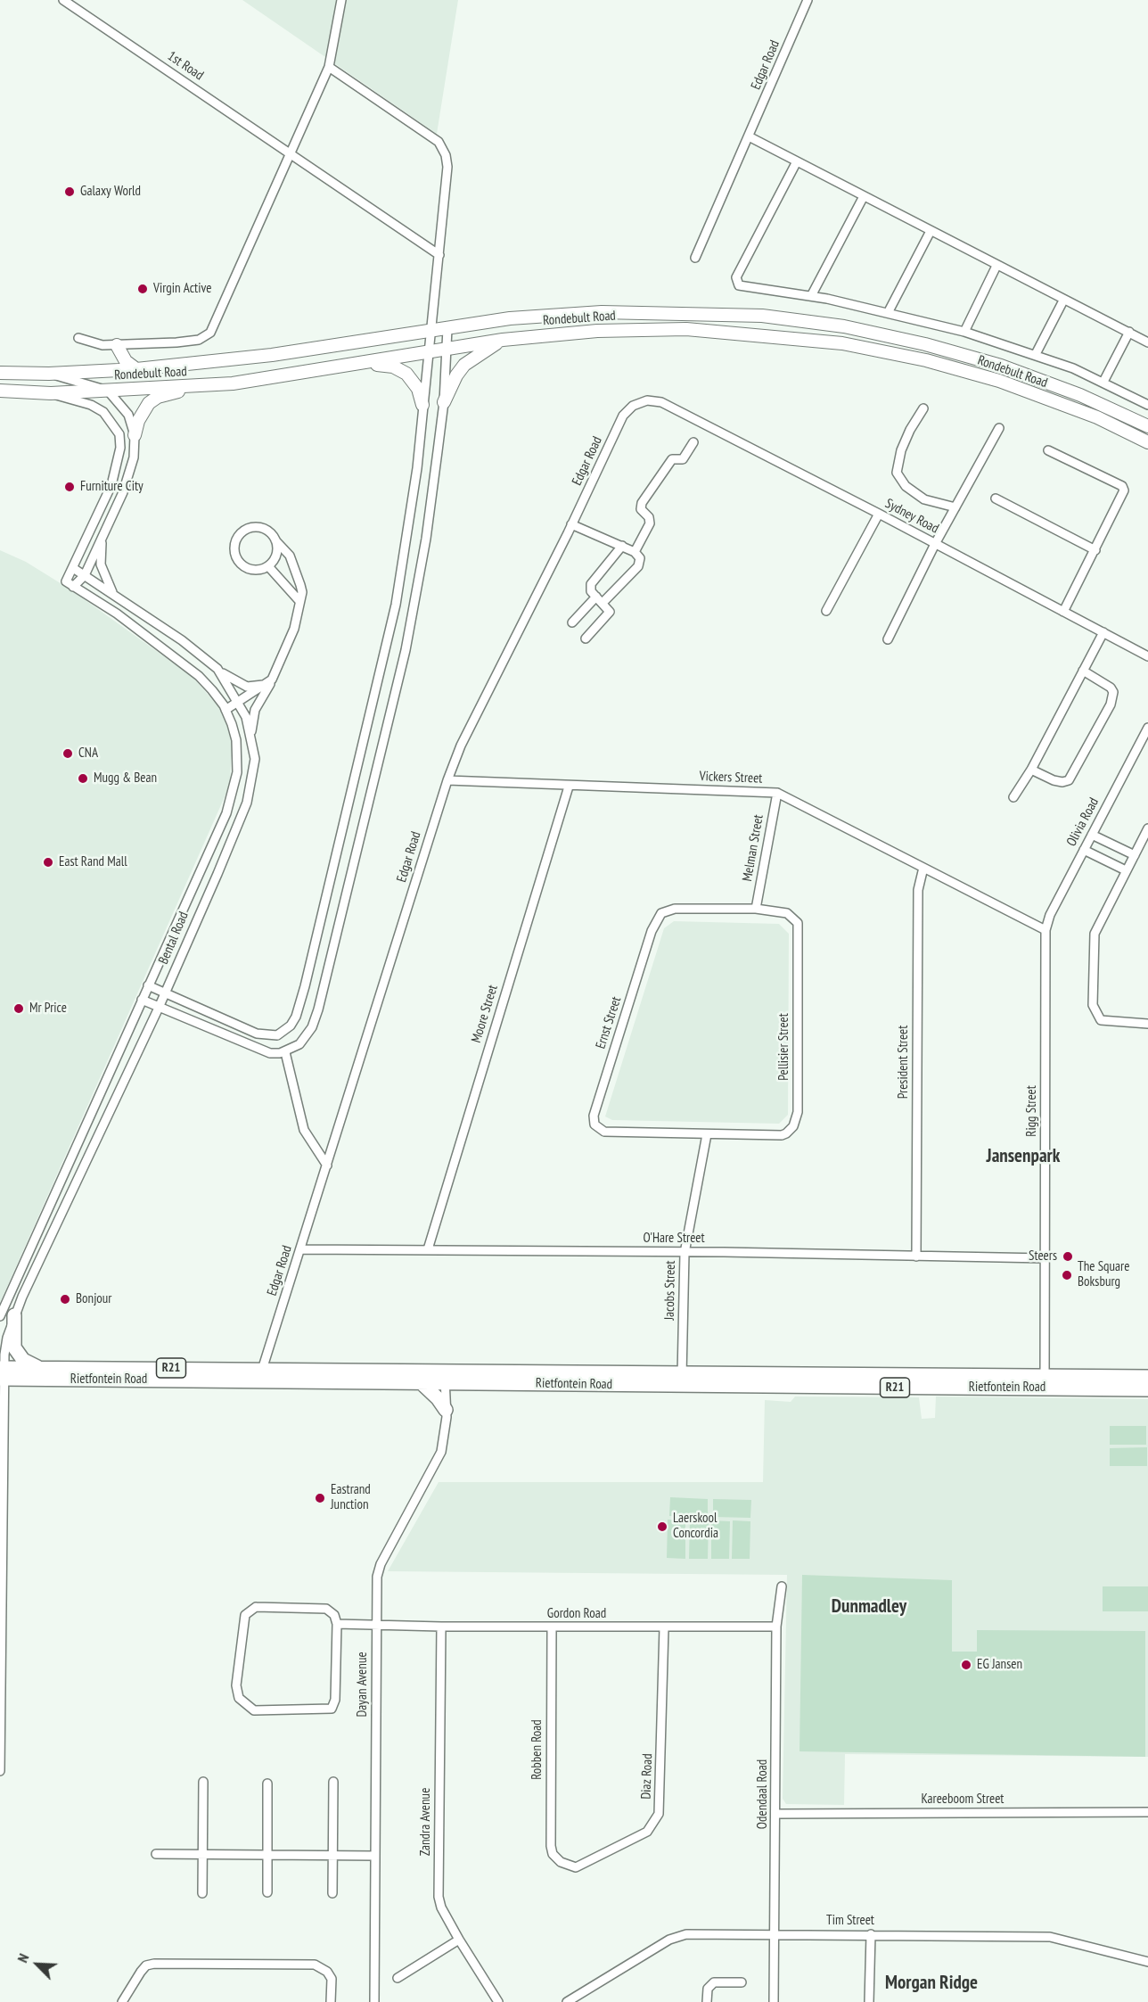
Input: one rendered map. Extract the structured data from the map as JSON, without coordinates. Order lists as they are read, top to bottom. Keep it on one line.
{"streets":{"main road":["Rondebult Road","R21","Rietfontein Road"],"street":["Edgar Road","1st Road","Sydney Road","Vickers Street","Olivia Road","Melman Street","Bental Road","Moore Street","Ernst Street","Pellisier Street","President Street","Rigg Street","O'Hare Street","Jacobs Street","Gordon Road","Dayan Avenue","Robben Road","Diaz Road","Odendaal Road","Kareeboom Street","Zandra Avenue","Tim Street"]},"crossings":[["Edgar Road","Sydney Road"],["Edgar Road","Vickers Street"],["Edgar Road","O'Hare Street"],["Edgar Road","Rietfontein Road"],["Vickers Street","Olivia Road"],["Vickers Street","Melman Street"],["Vickers Street","Moore Street"],["Vickers Street","President Street"],["Vickers Street","Rigg Street"],["Olivia Road","Rigg Street"],["Melman Street","Ernst Street"],["Melman Street","Pellisier Street"],["Bental Road","Rietfontein Road"],["Moore Street","O'Hare Street"],["Ernst Street","Pellisier Street"],["Ernst Street","Jacobs Street"],["Pellisier Street","Jacobs Street"],["President Street","O'Hare Street"],["Rigg Street","O'Hare Street"],["Rigg Street","Rietfontein Road"],["O'Hare Street","Jacobs Street"],["Jacobs Street","Rietfontein Road"],["Rietfontein Road","Dayan Avenue"],["Gordon Road","Dayan Avenue"],["Gordon Road","Robben Road"],["Gordon Road","Diaz Road"],["Gordon Road","Odendaal Road"],["Gordon Road","Zandra Avenue"],["Robben Road","Diaz Road"],["Odendaal Road","Kareeboom Street"],["Odendaal Road","Tim Street"]],"districts":["Jansenpark","Dunmadley","Morgan Ridge"],"places":["Galaxy World","Virgin Active","Furniture City","CNA","Mugg & Bean","East Rand Mall","Mr Price","Steers","The Square Boksburg","Bonjour","Eastrand Junction","Laerskool Concordia","EG Jansen"],"north":"top left"}
